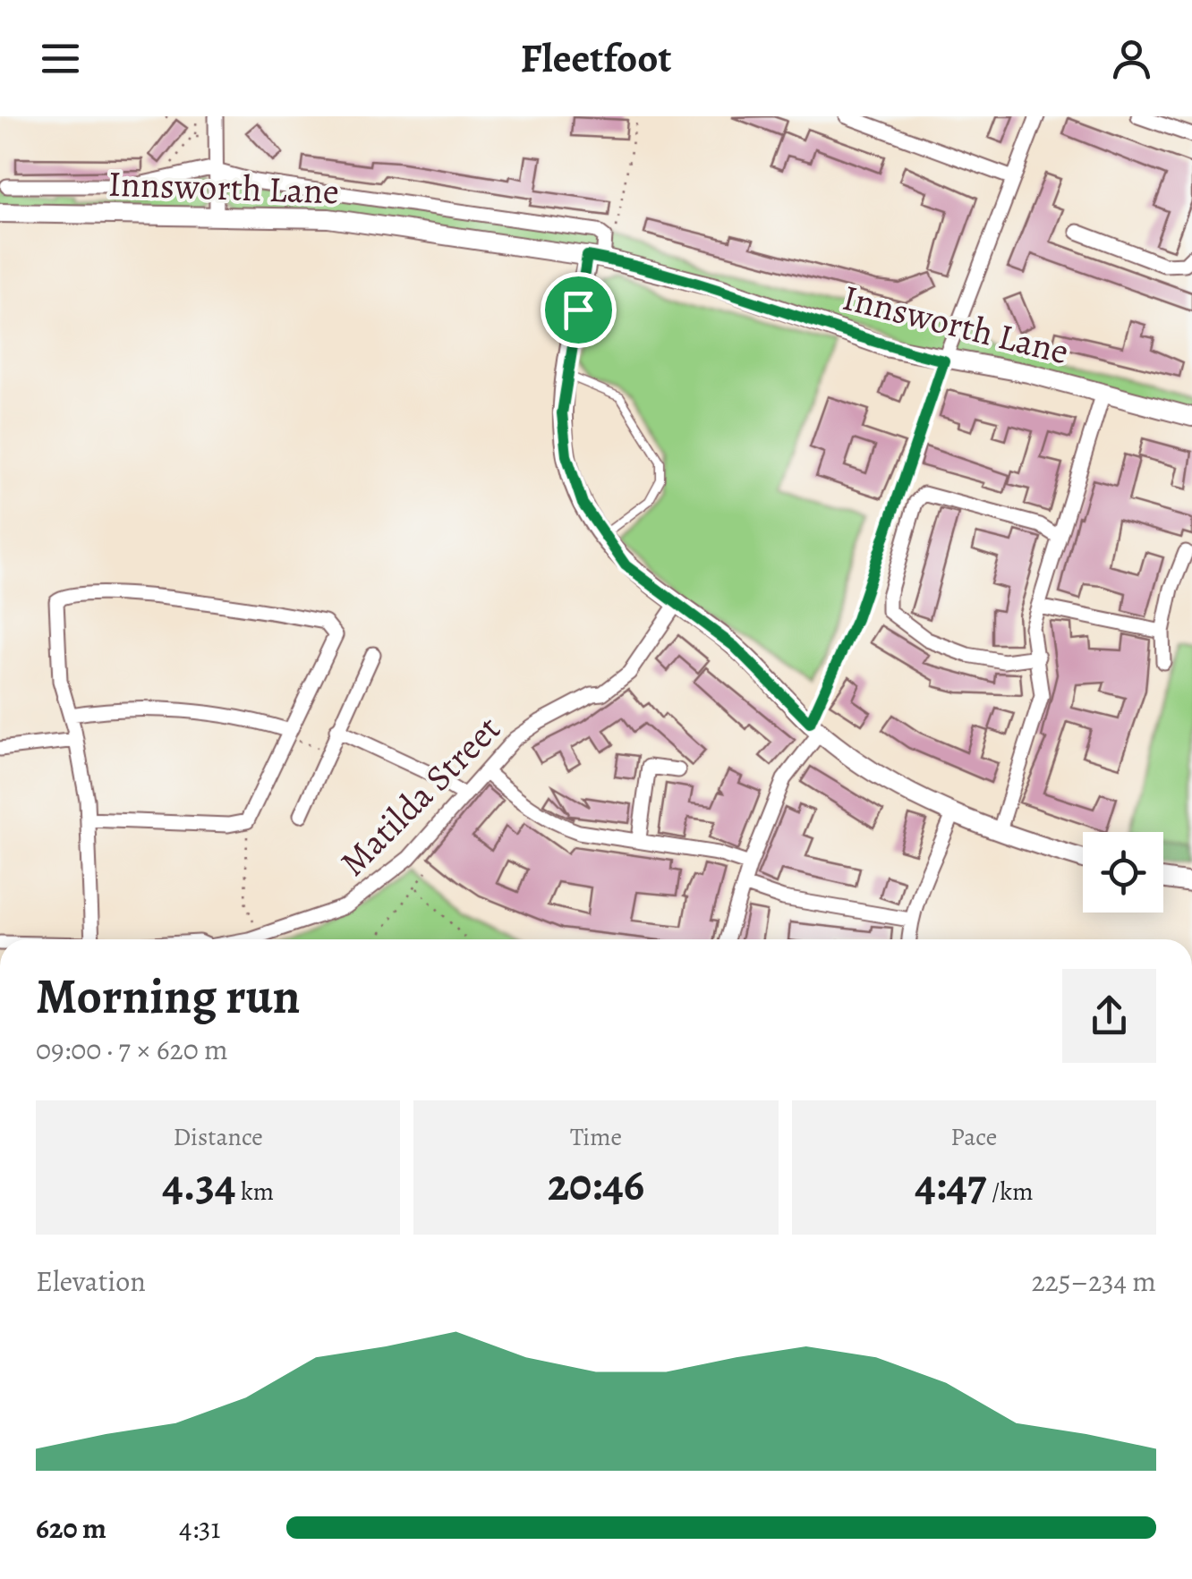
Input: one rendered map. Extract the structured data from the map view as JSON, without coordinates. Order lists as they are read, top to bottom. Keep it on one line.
{"streets":{"street":["Innsworth Lane","Matilda Street"]},"page":{"header":"Fleetfoot","heading":["Morning run","09:00 · 7 × 620 m"],"stats":[["Distance","4.34 km"],["Time","20:46"],["Pace","4:47 /km"]],"chart":["Elevation","225–234 m"],"list":[{"name":"620 m","note":"4:31"}]}}
